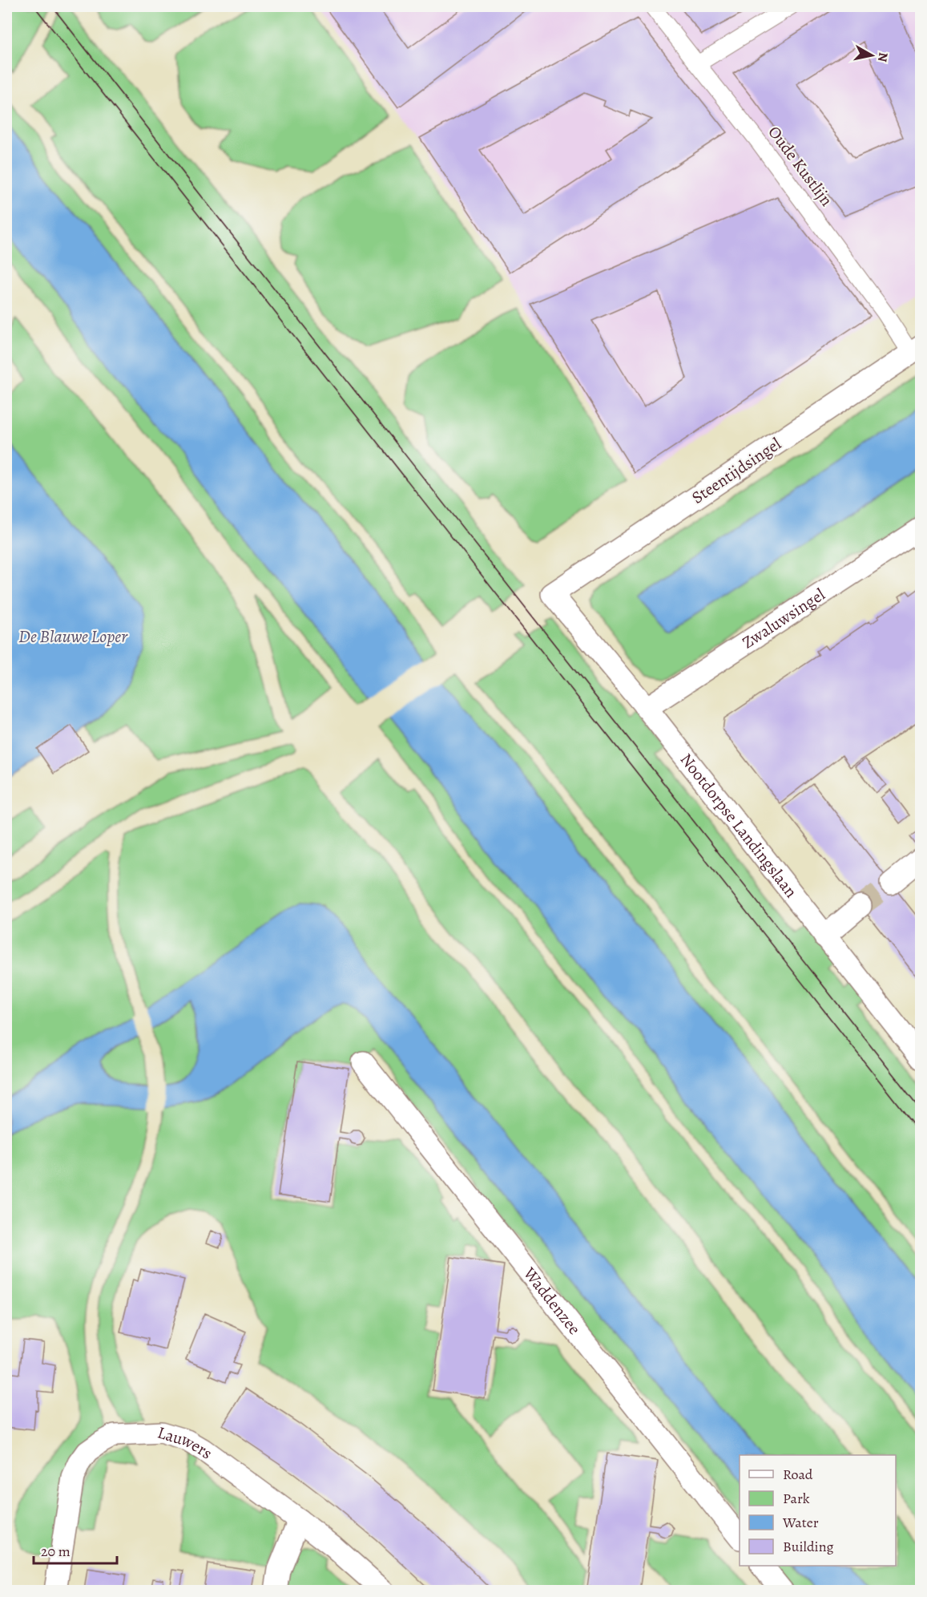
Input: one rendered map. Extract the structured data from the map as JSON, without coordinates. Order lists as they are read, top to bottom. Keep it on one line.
{"streets":{"street":["Oude Kustlijn","Steentijdsingel","Zwaluwsingel","Nootdorpse Landingslaan","Waddenzee","Lauwers"]},"crossings":[["Oude Kustlijn","Steentijdsingel"],["Steentijdsingel","Nootdorpse Landingslaan"],["Zwaluwsingel","Nootdorpse Landingslaan"]],"water":["De Blauwe Loper"],"legend":["Road","Park","Water","Building"],"scale_bar":"20 m","north":"right"}
